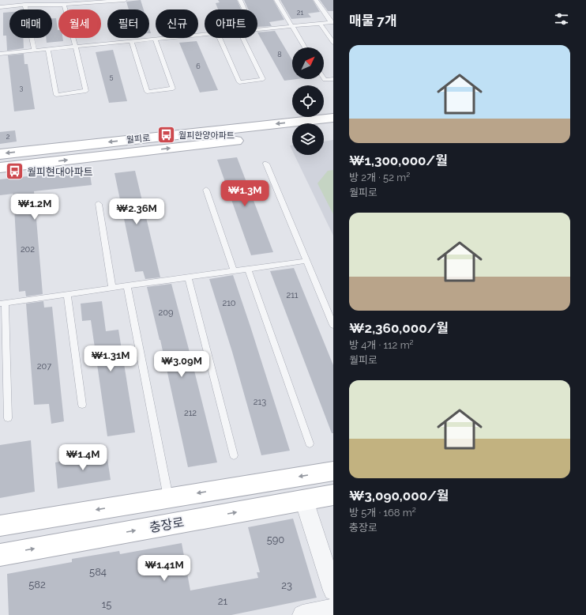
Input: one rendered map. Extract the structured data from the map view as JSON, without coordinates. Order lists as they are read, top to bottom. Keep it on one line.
{"streets":{"street":["월피로","충장로"]},"places":{"bus stop":["월피한양아파트","월피현대아파트"]},"house_numbers":["21","8","6","5","3","2","202","211","210","209","207","213","212","590","584","582","23","21","15"],"north":"top right","page":{"heading":"매물 7개","chip":["매매","월세","필터","신규","아파트"],"list":[{"name":"₩1,300,000/월","note":"방 2개 · 52 m² · 월피로"},{"name":"₩2,360,000/월","note":"방 4개 · 112 m² · 월피로"},{"name":"₩3,090,000/월","note":"방 5개 · 168 m² · 충장로"}],"price":["₩1.3M","₩1.2M","₩2.36M","₩1.31M","₩3.09M","₩1.4M","₩1.41M"]}}
